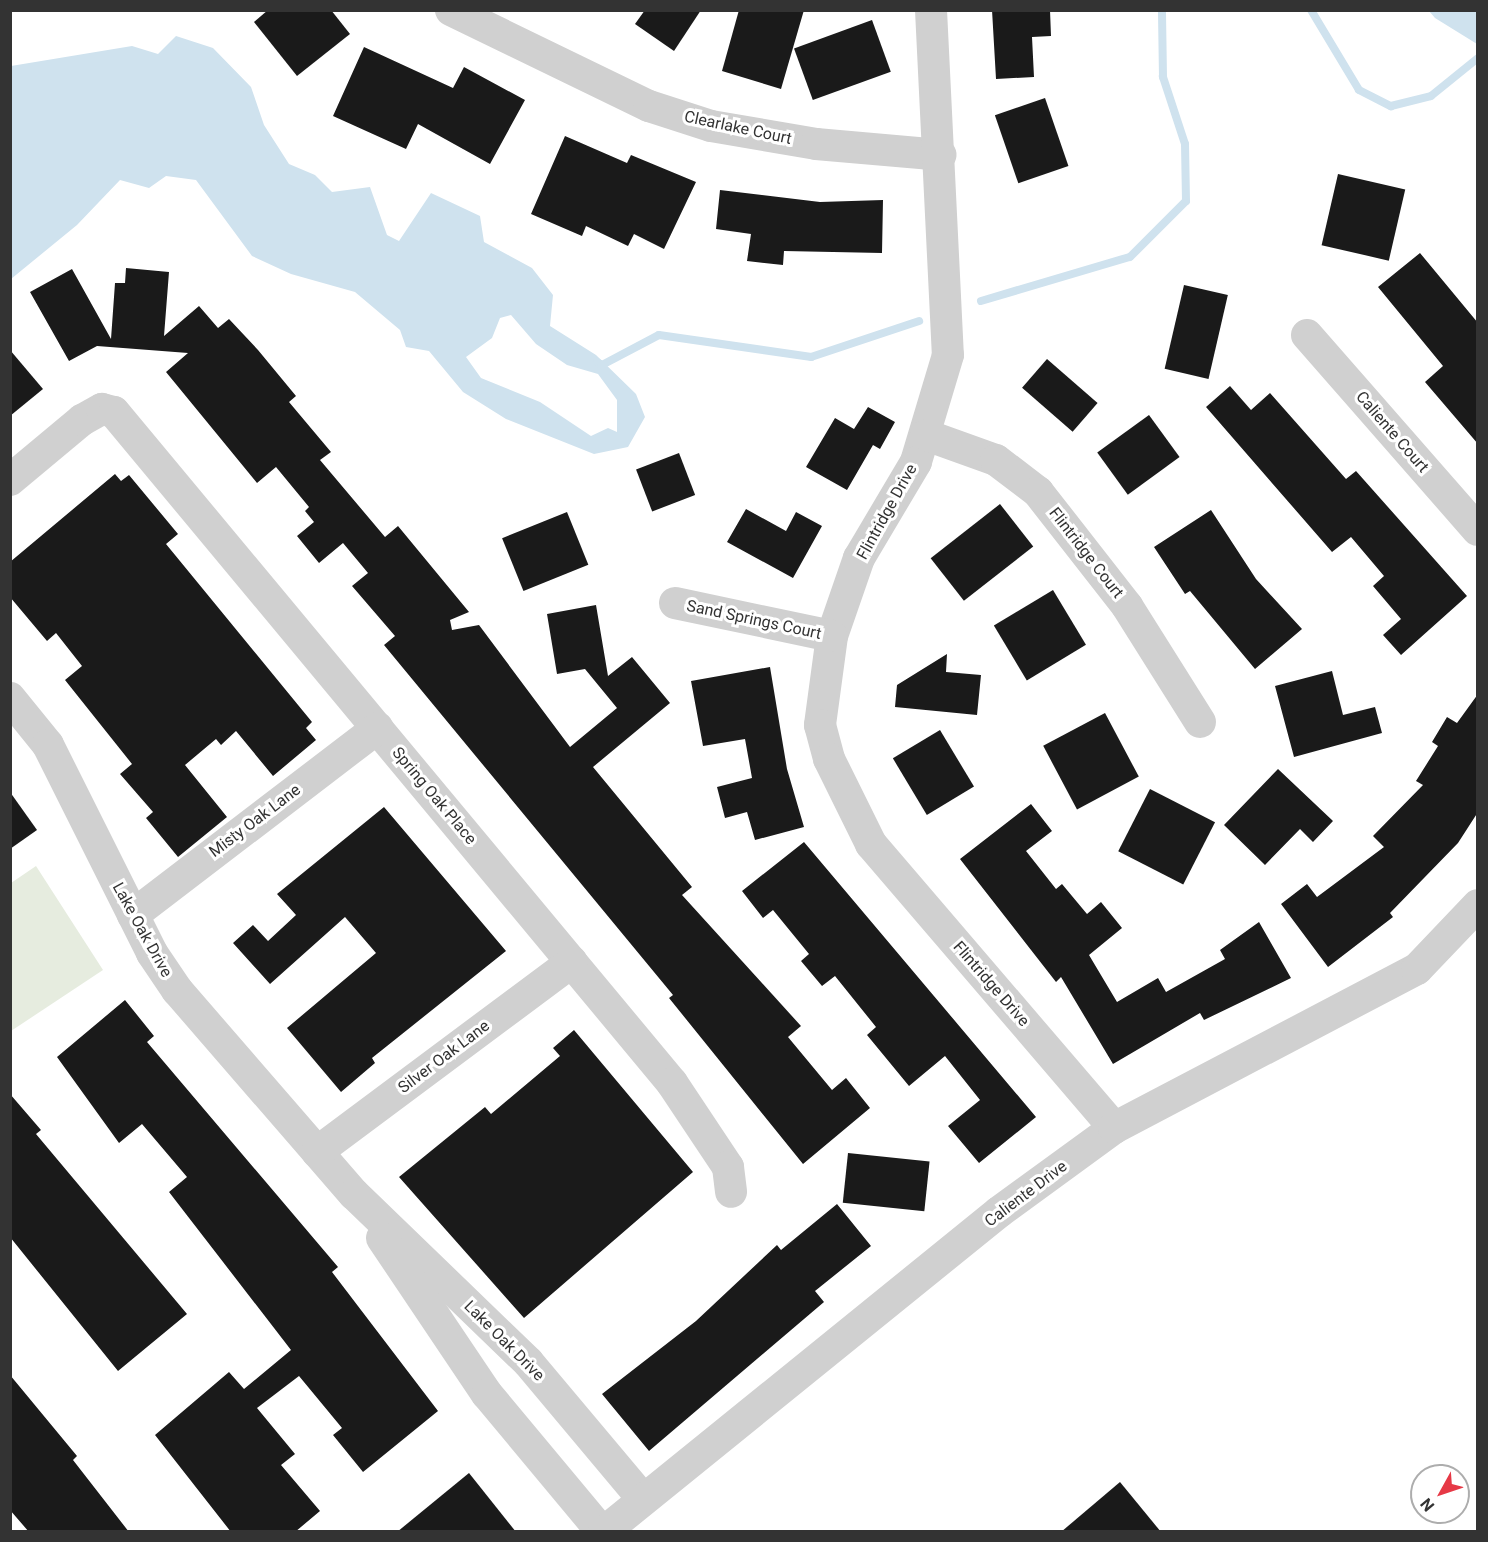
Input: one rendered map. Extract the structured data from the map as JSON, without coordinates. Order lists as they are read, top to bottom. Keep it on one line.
{"streets":{"street":["Clearlake Court","Caliente Court","Flintridge Drive","Flintridge Court","Sand Springs Court","Spring Oak Place","Misty Oak Lane","Lake Oak Drive","Silver Oak Lane","Caliente Drive"]},"crossings":[["Clearlake Court","Flintridge Drive"],["Flintridge Drive","Flintridge Court"],["Flintridge Drive","Sand Springs Court"],["Flintridge Drive","Caliente Drive"],["Spring Oak Place","Misty Oak Lane"],["Spring Oak Place","Silver Oak Lane"],["Misty Oak Lane","Lake Oak Drive"],["Lake Oak Drive","Silver Oak Lane"],["Lake Oak Drive","Caliente Drive"]],"north":"bottom left"}
